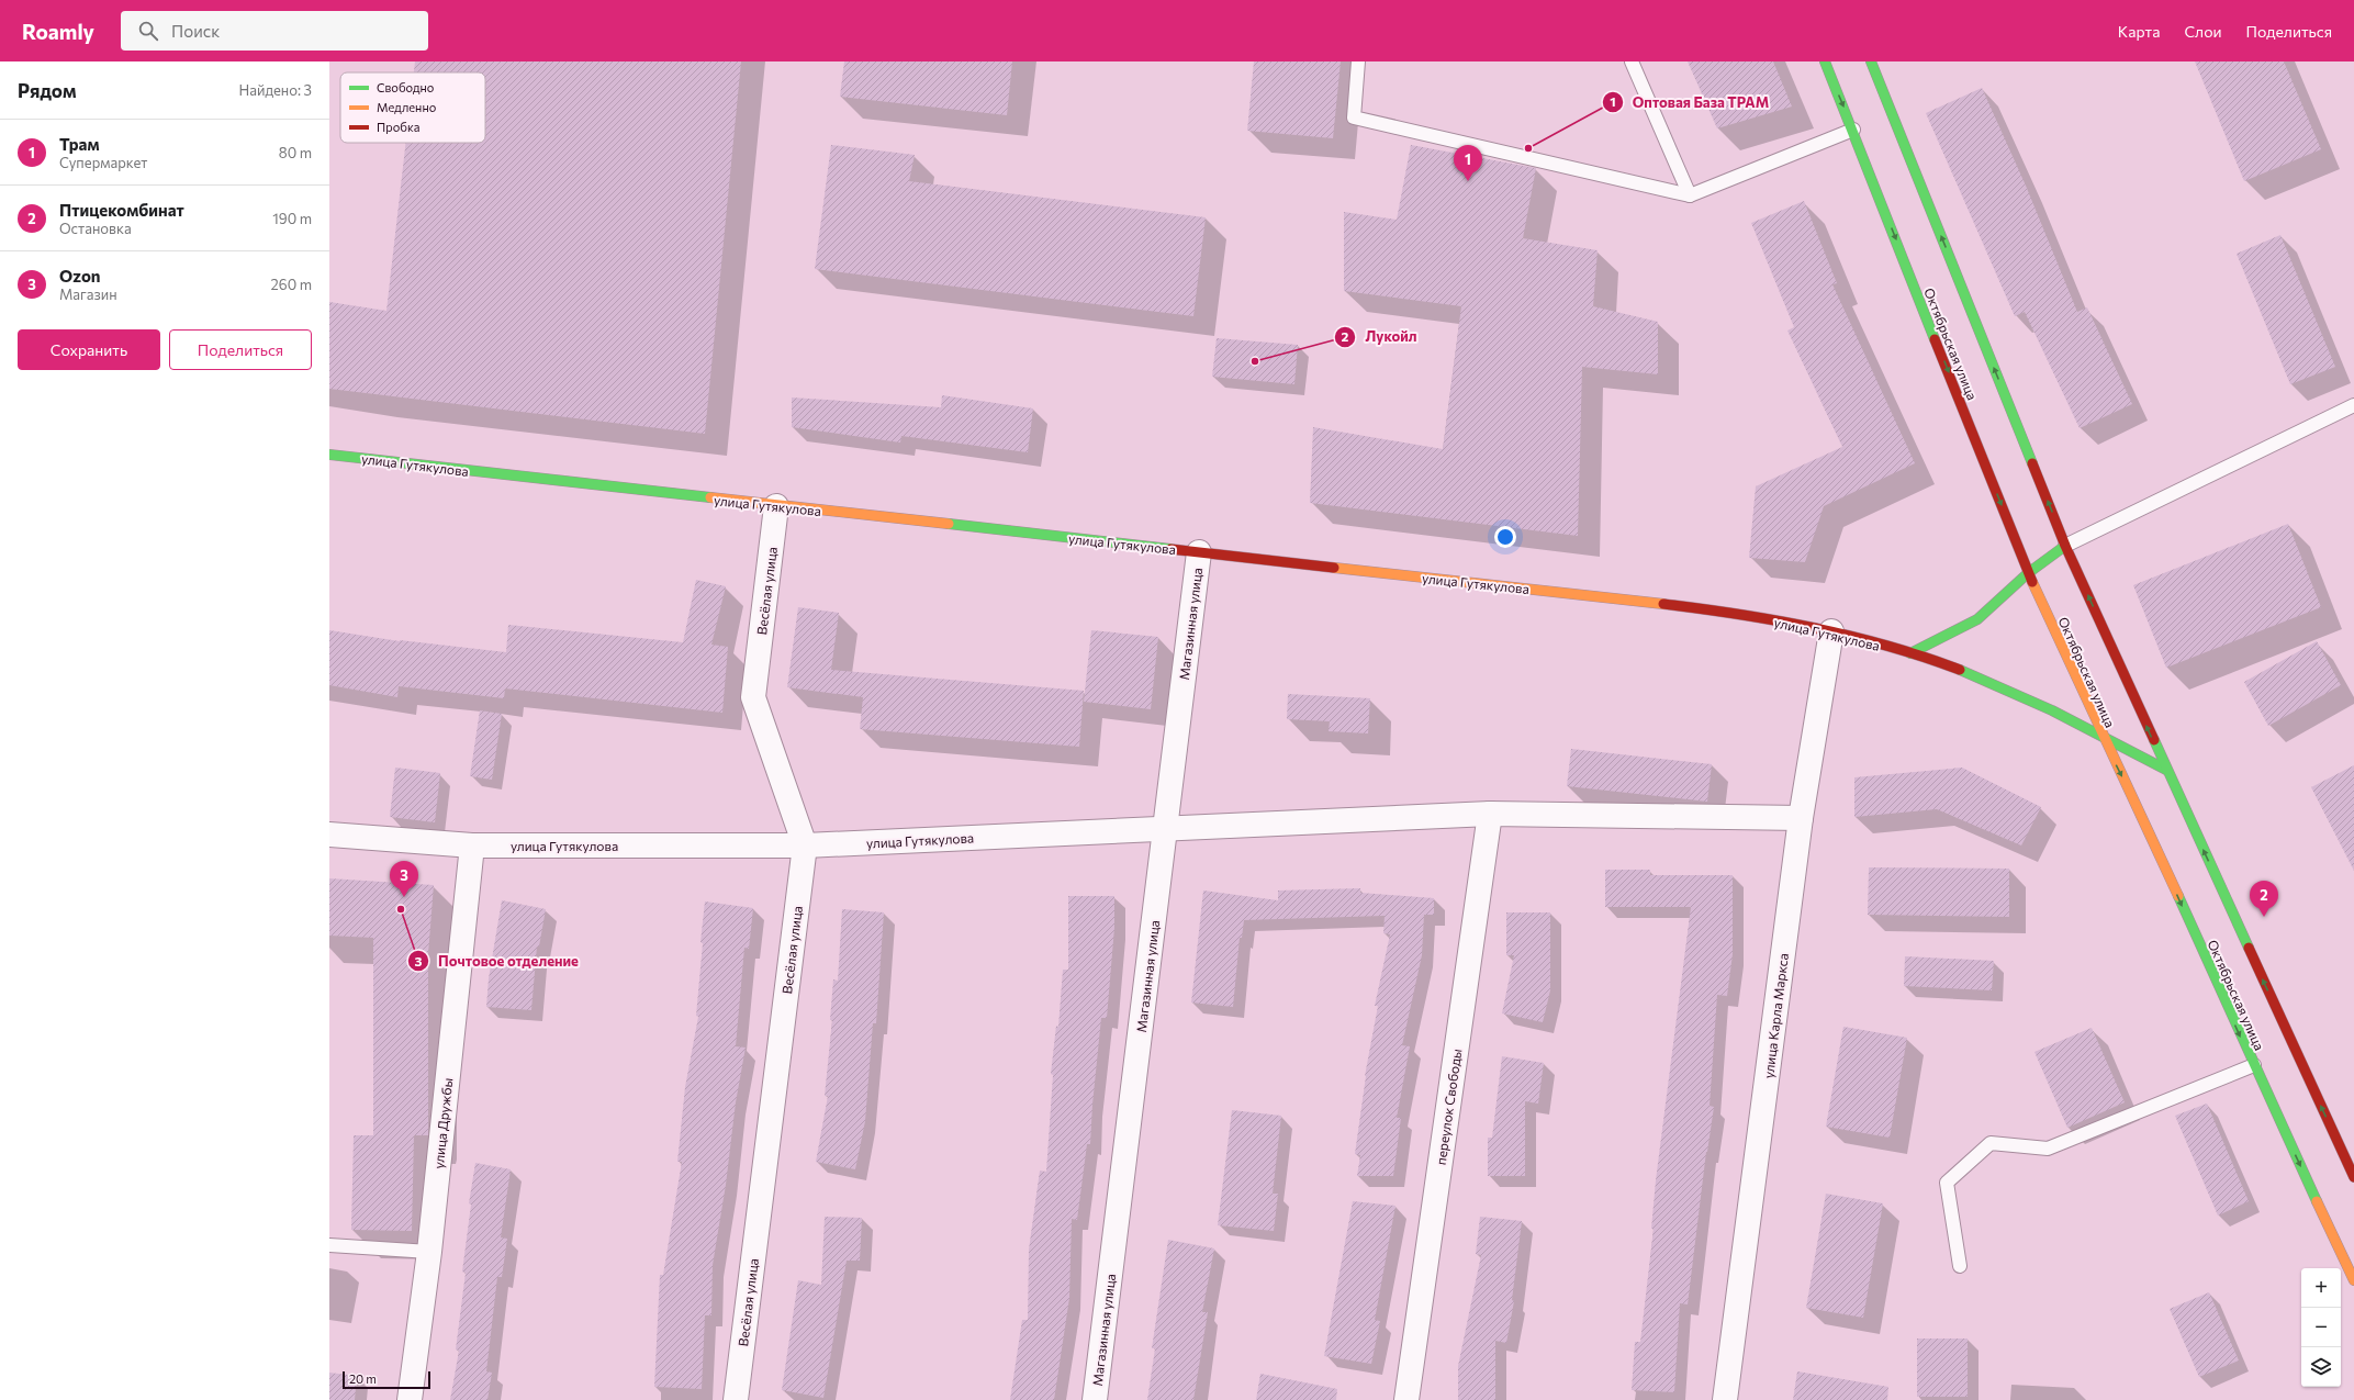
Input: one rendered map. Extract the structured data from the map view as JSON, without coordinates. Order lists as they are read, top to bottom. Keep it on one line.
{"streets":{"main road":["Октябрьская улица","улица Гутякулова"],"street":["Весёлая улица","Магазинная улица","улица Карла Маркса","переулок Свободы","улица Дружбы"]},"crossings":[["Октябрьская улица","улица Гутякулова"],["улица Гутякулова","Весёлая улица"],["улица Гутякулова","Магазинная улица"],["улица Гутякулова","улица Карла Маркса"],["улица Гутякулова","переулок Свободы"],["улица Гутякулова","улица Дружбы"]],"places":["Оптовая База ТРАМ","Лукойл","Почтовое отделение"],"legend":["Свободно","Медленно","Пробка"],"scale_bar":"20 m","page":{"header":"Roamly","search":"Поиск","nav":["Карта","Слои","Поделиться"],"heading":["Рядом","Найдено: 3"],"list":[{"mark":"1","name":"Трам","note":"Супермаркет","value":"80 m"},{"mark":"2","name":"Птицекомбинат","note":"Остановка","value":"190 m"},{"mark":"3","name":"Ozon","note":"Магазин","value":"260 m"}],"pins":["1","3","2"],"buttons":["Сохранить","Поделиться"],"map_buttons":["+","−"],"scale":"20 m"}}
